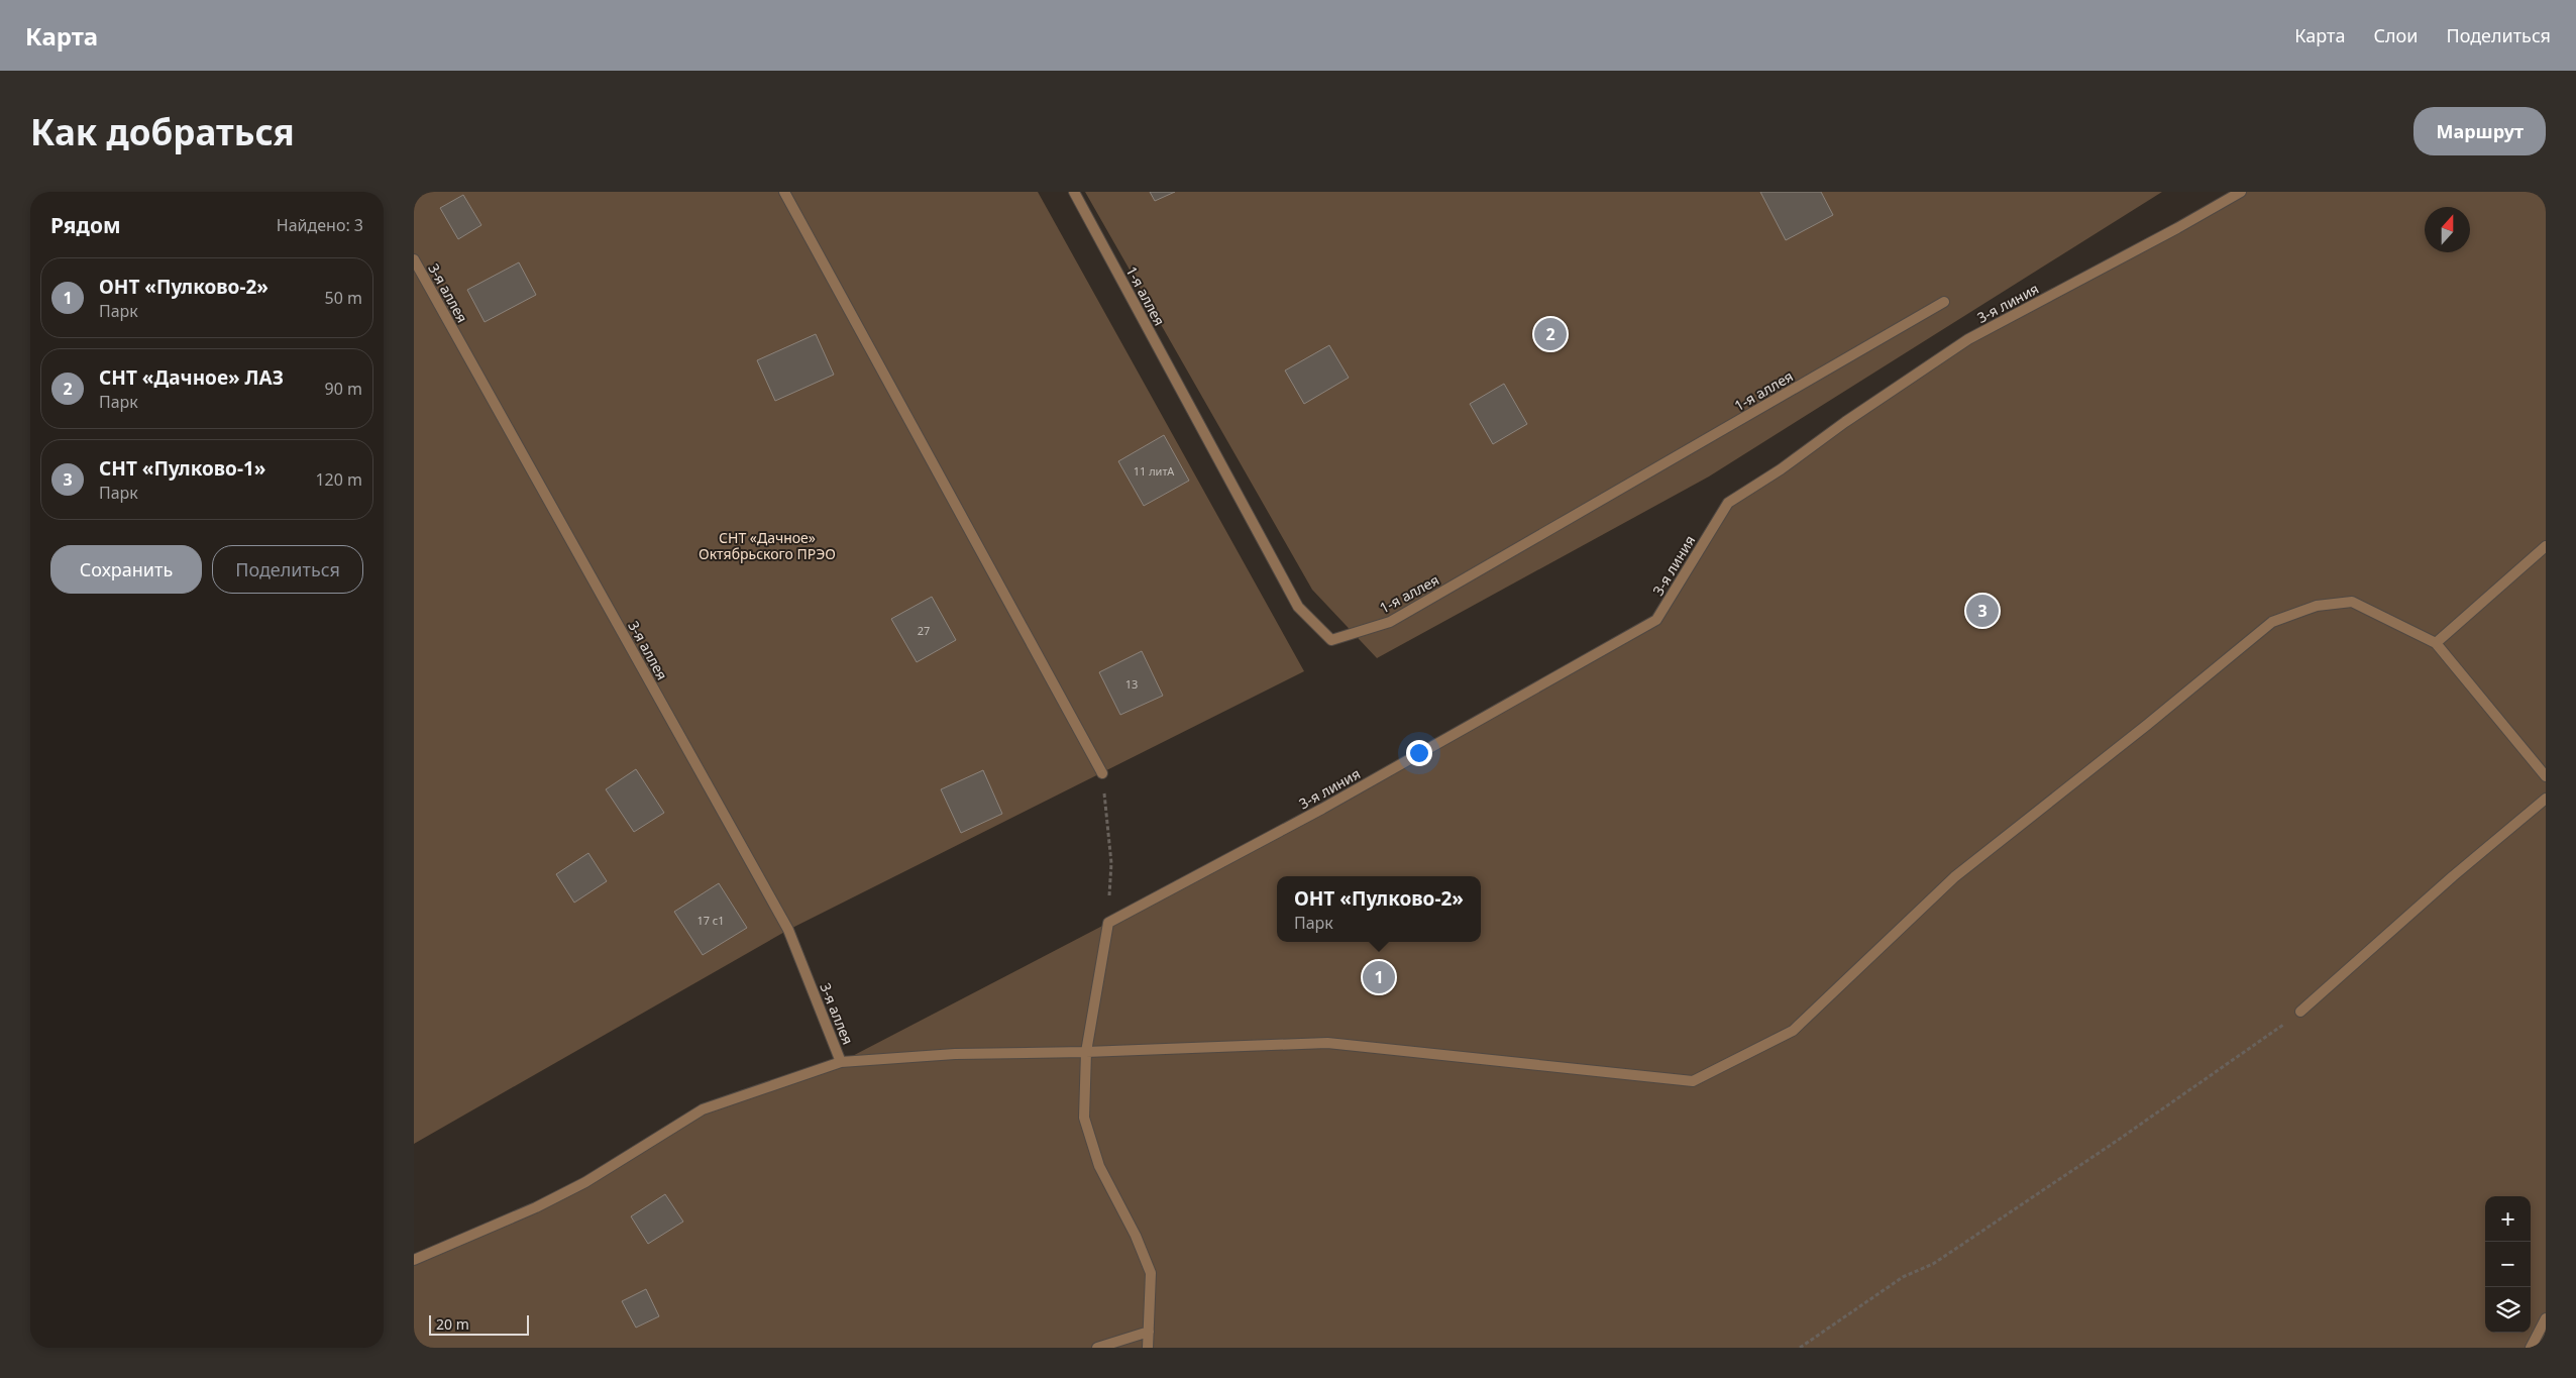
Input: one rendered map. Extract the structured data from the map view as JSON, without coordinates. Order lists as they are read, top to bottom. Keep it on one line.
{"streets":{"street":["3-я аллея","1-я аллея","3-я линия"]},"parks":["СНТ «Дачное» Октябрьского ПРЭО"],"house_numbers":["11 литА","27","13","17 с1"],"scale_bar":"20 m","north":"top","page":{"header":"Карта","nav":["Карта","Слои","Поделиться"],"buttons":["Маршрут",["Сохранить","Поделиться"]],"title":"Как добраться","heading":["Рядом","Найдено: 3"],"list":[{"mark":"1","name":"ОНТ «Пулково-2»","note":"Парк","value":"50 m"},{"mark":"2","name":"СНТ «Дачное» ЛАЗ","note":"Парк","value":"90 m"},{"mark":"3","name":"СНТ «Пулково-1»","note":"Парк","value":"120 m"}],"pins":["2","3","1"],"popup":["ОНТ «Пулково-2»","Парк"],"map_buttons":["+","−"],"scale":"20 m"}}
